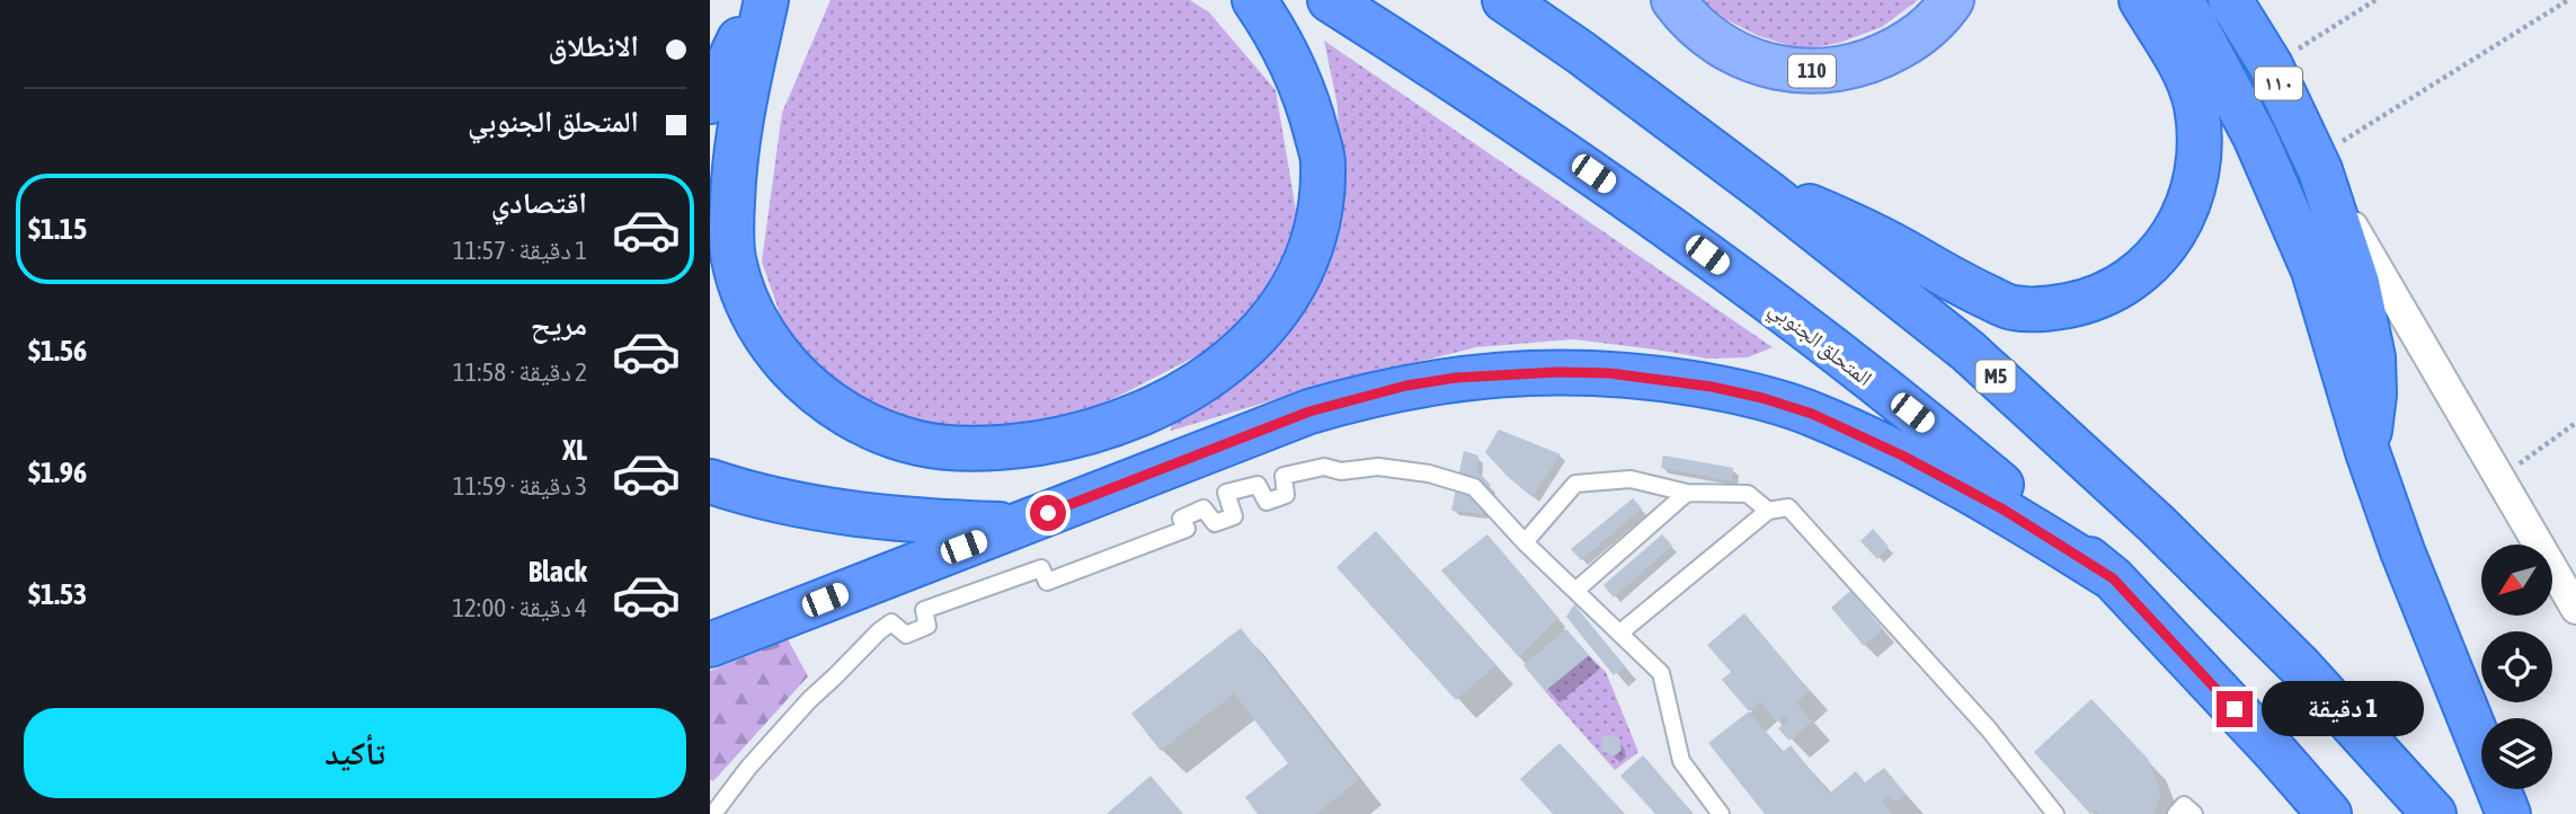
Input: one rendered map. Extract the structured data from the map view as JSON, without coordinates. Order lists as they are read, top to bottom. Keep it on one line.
{"streets":{"highway":["١١٠","المتحلق الجنوبي","M5"],"main road":["110"]},"north":"bottom left","page":{"banner":["الانطلاق","المتحلق الجنوبي"],"list":[{"name":"اقتصادي","note":"1 دقيقة · 11:57","value":"$1.15"},{"name":"مريح","note":"2 دقيقة · 11:58","value":"$1.56"},{"name":"XL","note":"3 دقيقة · 11:59","value":"$1.96"},{"name":"Black","note":"4 دقيقة · 12:00","value":"$1.53"}],"bubble":"1 دقيقة","buttons":"تأكيد"}}
